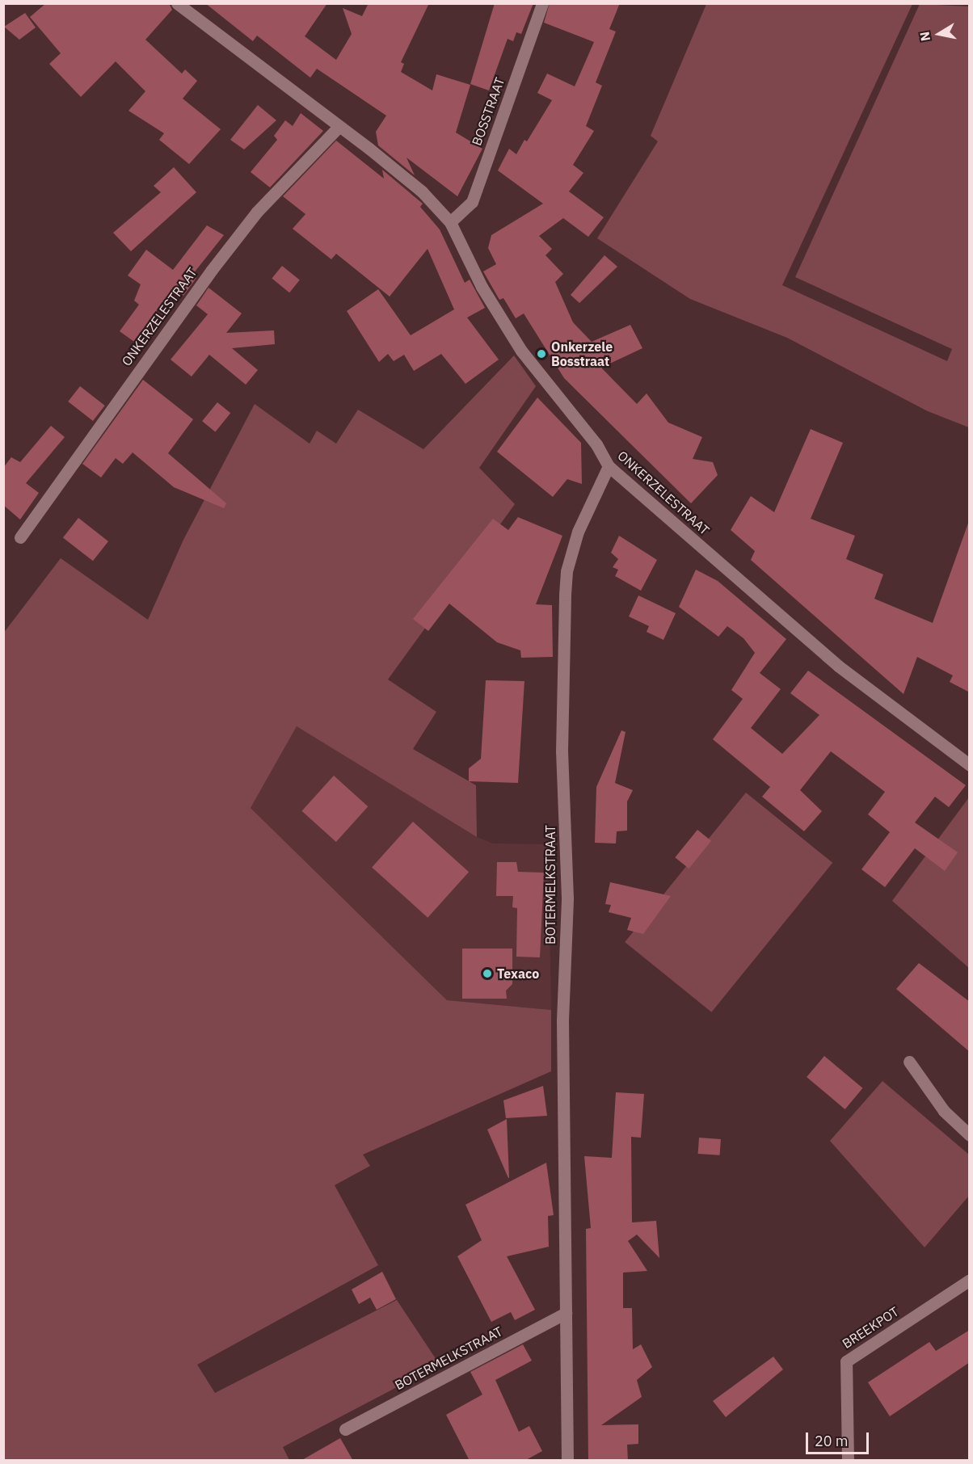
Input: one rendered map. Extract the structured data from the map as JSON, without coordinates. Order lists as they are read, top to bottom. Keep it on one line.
{"streets":{"street":["BOSSTRAAT","ONKERZELESTRAAT","BOTERMELKSTRAAT","BREEKPOT"]},"crossings":[["BOSSTRAAT","ONKERZELESTRAAT"],["ONKERZELESTRAAT","BOTERMELKSTRAAT"]],"places":["Onkerzele Bosstraat","Texaco"],"scale_bar":"20 m","north":"left"}
